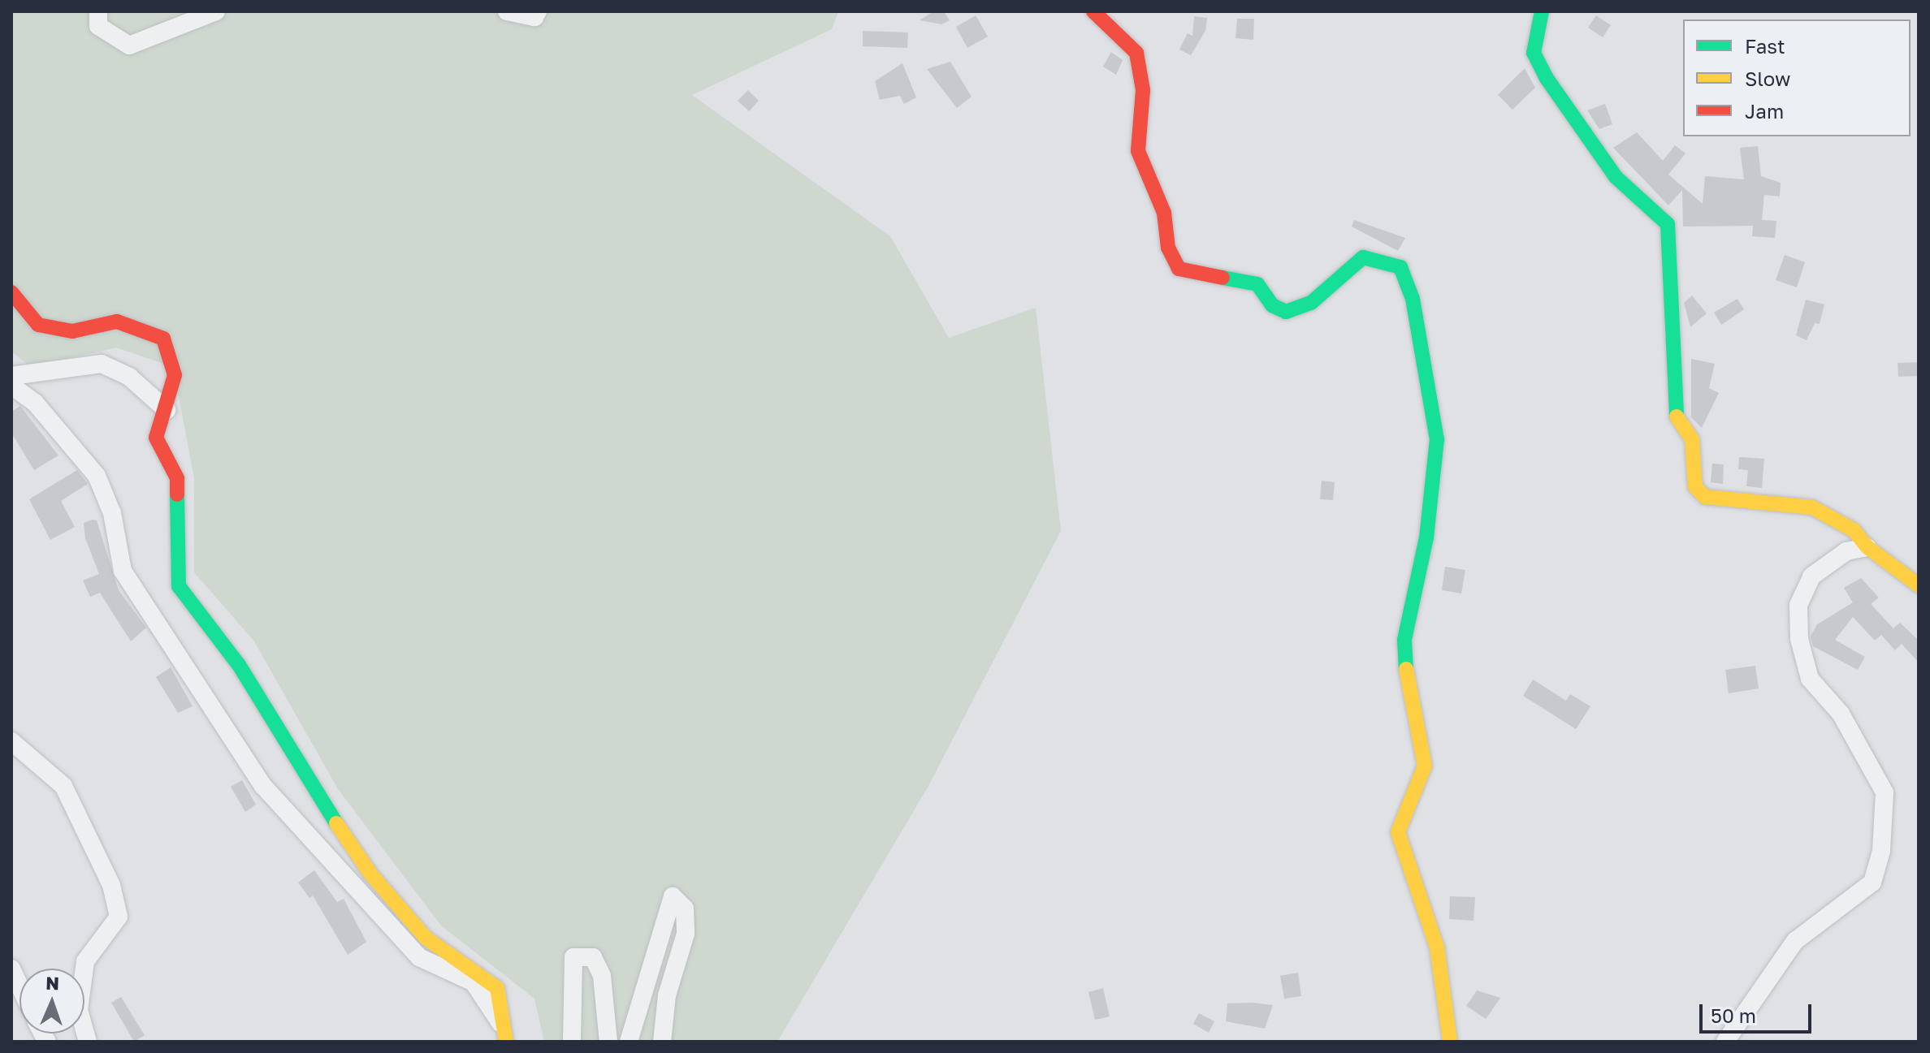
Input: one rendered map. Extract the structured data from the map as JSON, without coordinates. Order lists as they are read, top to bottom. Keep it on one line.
{"legend":["Fast","Slow","Jam"],"scale_bar":"50 m","north":"top"}
